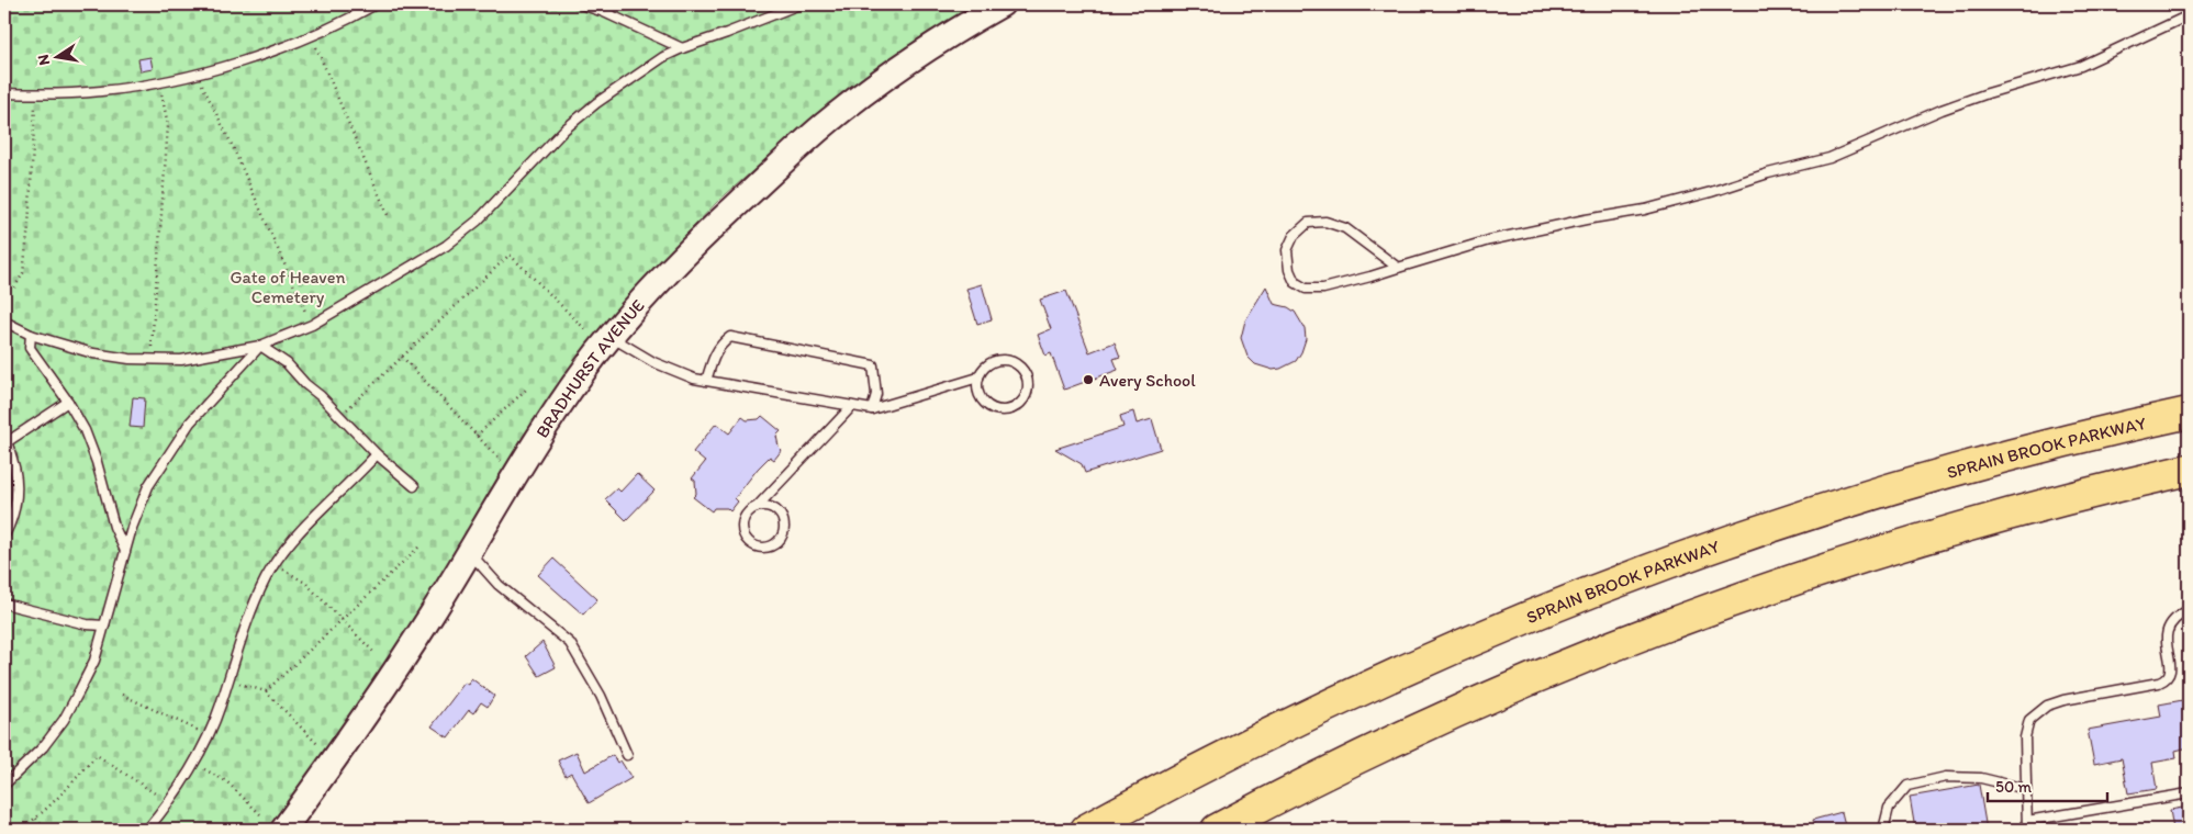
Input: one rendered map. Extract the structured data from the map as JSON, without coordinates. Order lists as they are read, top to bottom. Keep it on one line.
{"streets":{"highway":["SPRAIN BROOK PARKWAY"],"main road":["BRADHURST AVENUE"]},"parks":["Gate of Heaven Cemetery"],"places":["Avery School"],"scale_bar":"50 m","north":"left"}
